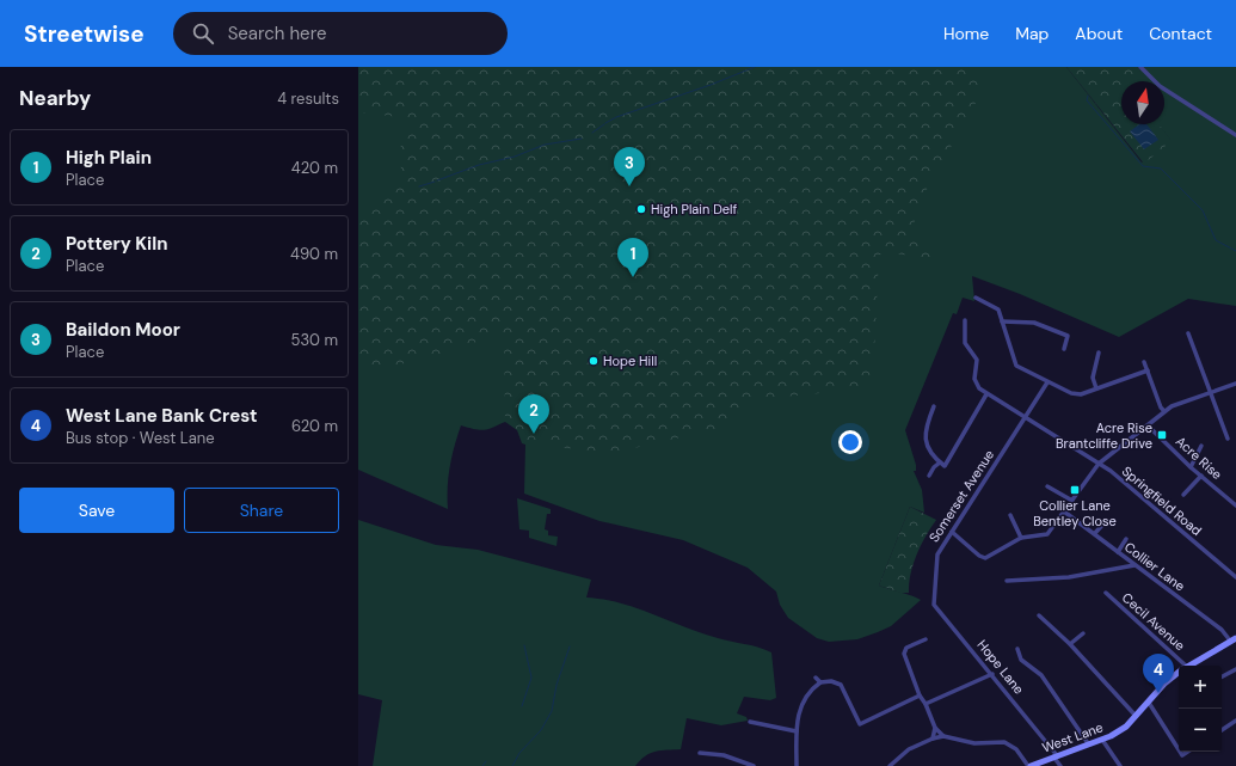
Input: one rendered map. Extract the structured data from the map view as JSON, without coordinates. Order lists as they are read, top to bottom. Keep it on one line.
{"streets":{"street":["Acre Rise","Somerset Avenue","Springfield Road","Collier Lane","Cecil Avenue","Hope Lane","West Lane"]},"crossings":[["Somerset Avenue","Springfield Road"],["Somerset Avenue","Hope Lane"],["Collier Lane","West Lane"],["Hope Lane","West Lane"]],"places":{"other":["High Plain Delf","Hope Hill"],"transit":["Acre Rise Brantcliffe Drive","Collier Lane Bentley Close"]},"north":"top","page":{"header":"Streetwise","search":"Search here","nav":["Home","Map","About","Contact"],"heading":["Nearby","4 results"],"list":[{"mark":"1","name":"High Plain","note":"Place","value":"420 m"},{"mark":"2","name":"Pottery Kiln","note":"Place","value":"490 m"},{"mark":"3","name":"Baildon Moor","note":"Place","value":"530 m"},{"mark":"4","name":"West Lane Bank Crest","note":"Bus stop · West Lane","value":"620 m"}],"pins":["3","1","2","4"],"buttons":["Save","Share"],"map_buttons":["+","−"]}}
